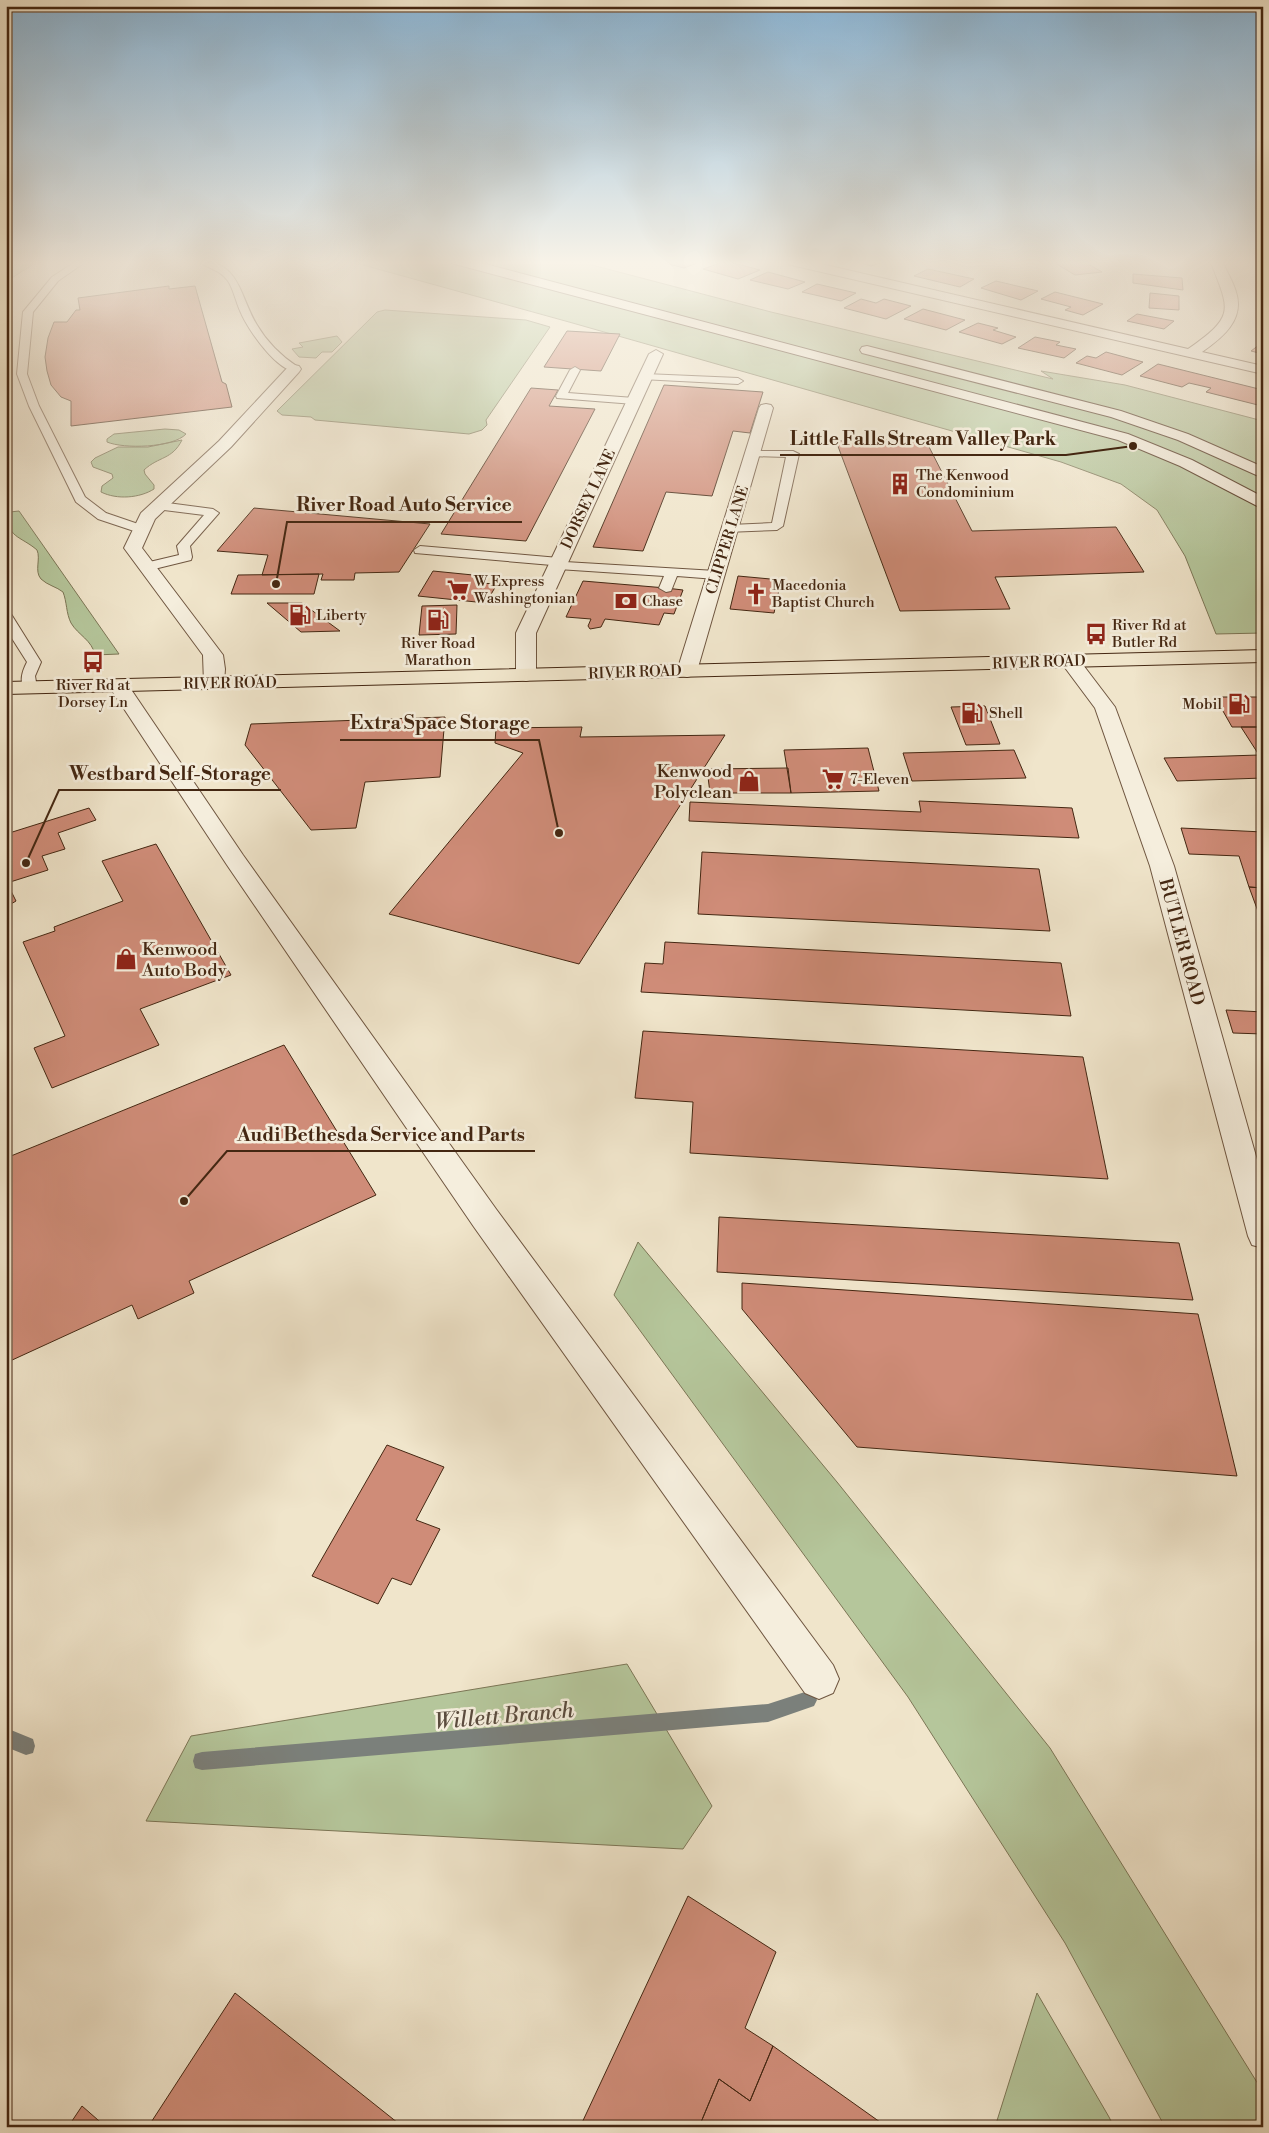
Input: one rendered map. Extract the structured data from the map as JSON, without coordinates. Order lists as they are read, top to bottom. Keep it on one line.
{"streets":{"main road":["RIVER ROAD"],"street":["DORSEY LANE","CLIPPER LANE","BUTLER ROAD"]},"crossings":[["DORSEY LANE","RIVER ROAD"],["CLIPPER LANE","RIVER ROAD"],["RIVER ROAD","BUTLER ROAD"]],"water":["Willett Branch"],"places":{"other":["Little Falls Stream Valley Park","River Road Auto Service","Extra Space Storage","Westbard Self-Storage","Audi Bethesda Service and Parts"],"building":["The Kenwood Condominium"],"supermarket":["W Express Washingtonian","7-Eleven"],"church":["Macedonia Baptist Church"],"bank":["Chase"],"fuel station":["Liberty","River Road Marathon","Mobil","Shell"],"bus stop":["River Rd at Butler Rd","River Rd at Dorsey Ln"],"shop":["Kenwood Polyclean","Kenwood Auto Body"]}}
